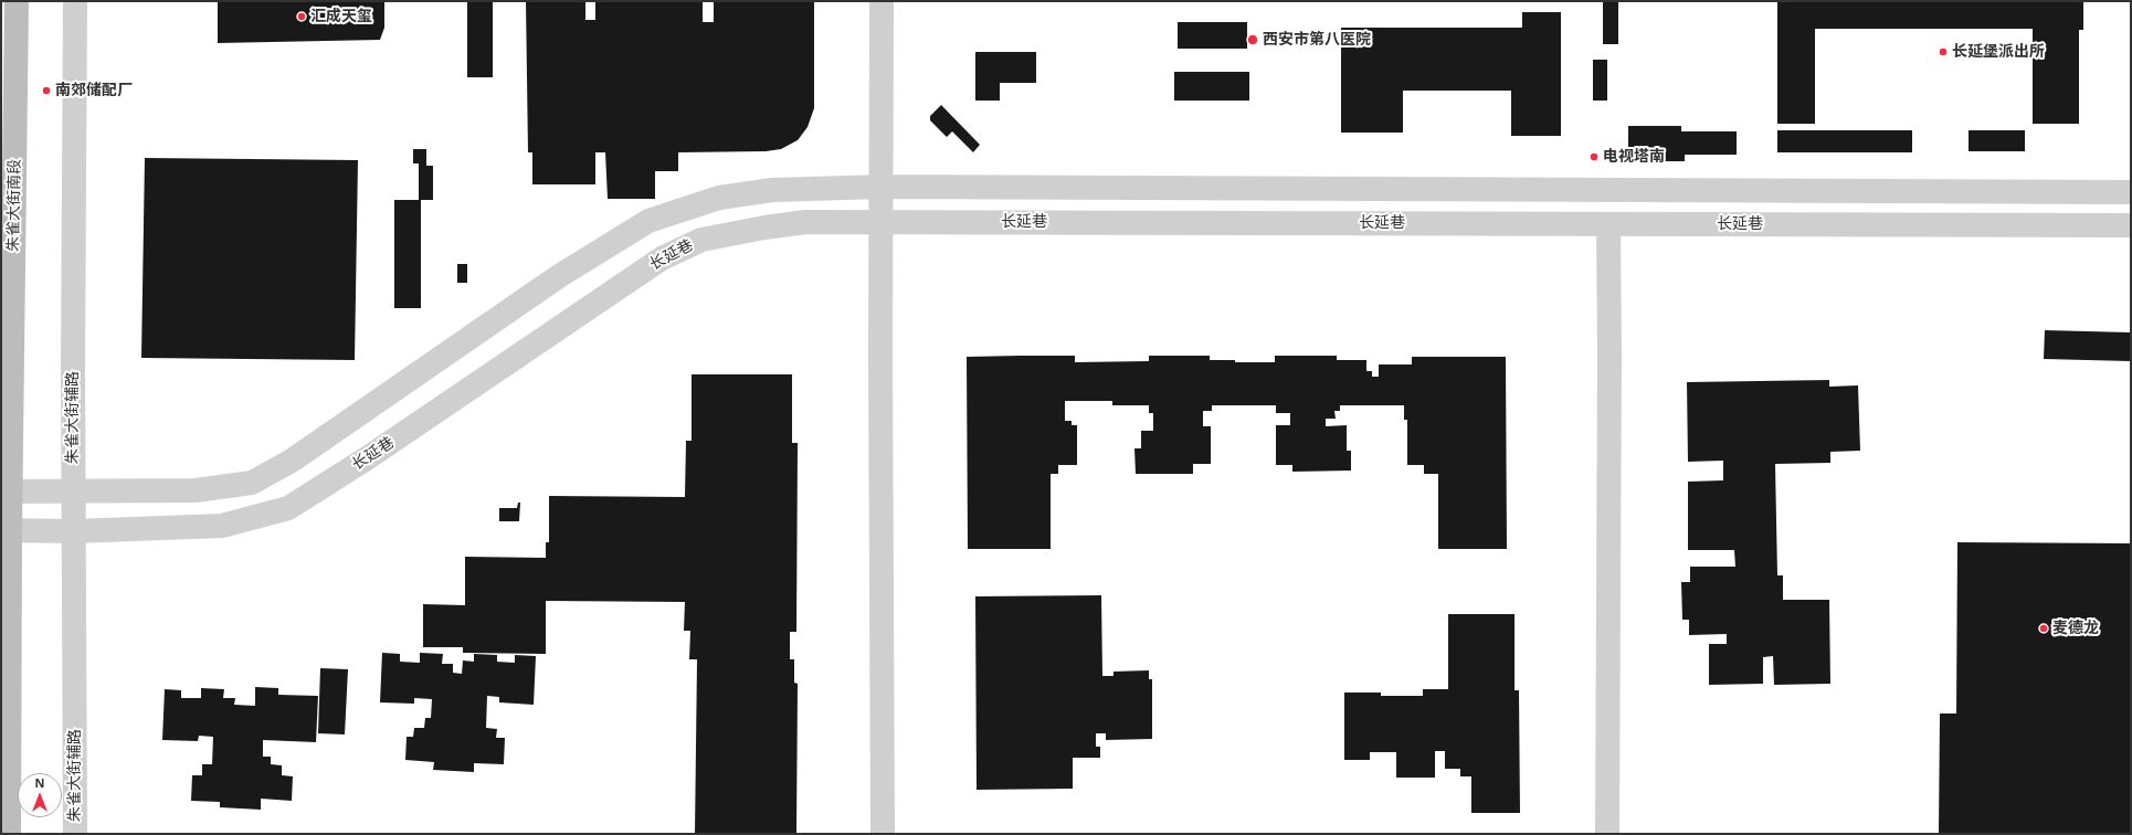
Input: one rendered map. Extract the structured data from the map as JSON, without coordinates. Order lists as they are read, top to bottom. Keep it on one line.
{"streets":{"main road":["朱雀大街南段"],"street":["长延巷","朱雀大街辅路"]},"crossings":[["朱雀大街南段","长延巷"],["长延巷","朱雀大街辅路"]],"places":["汇成天玺","西安市第八医院","长延堡派出所","南郊储配厂","电视塔南","麦德龙"],"north":"top"}
